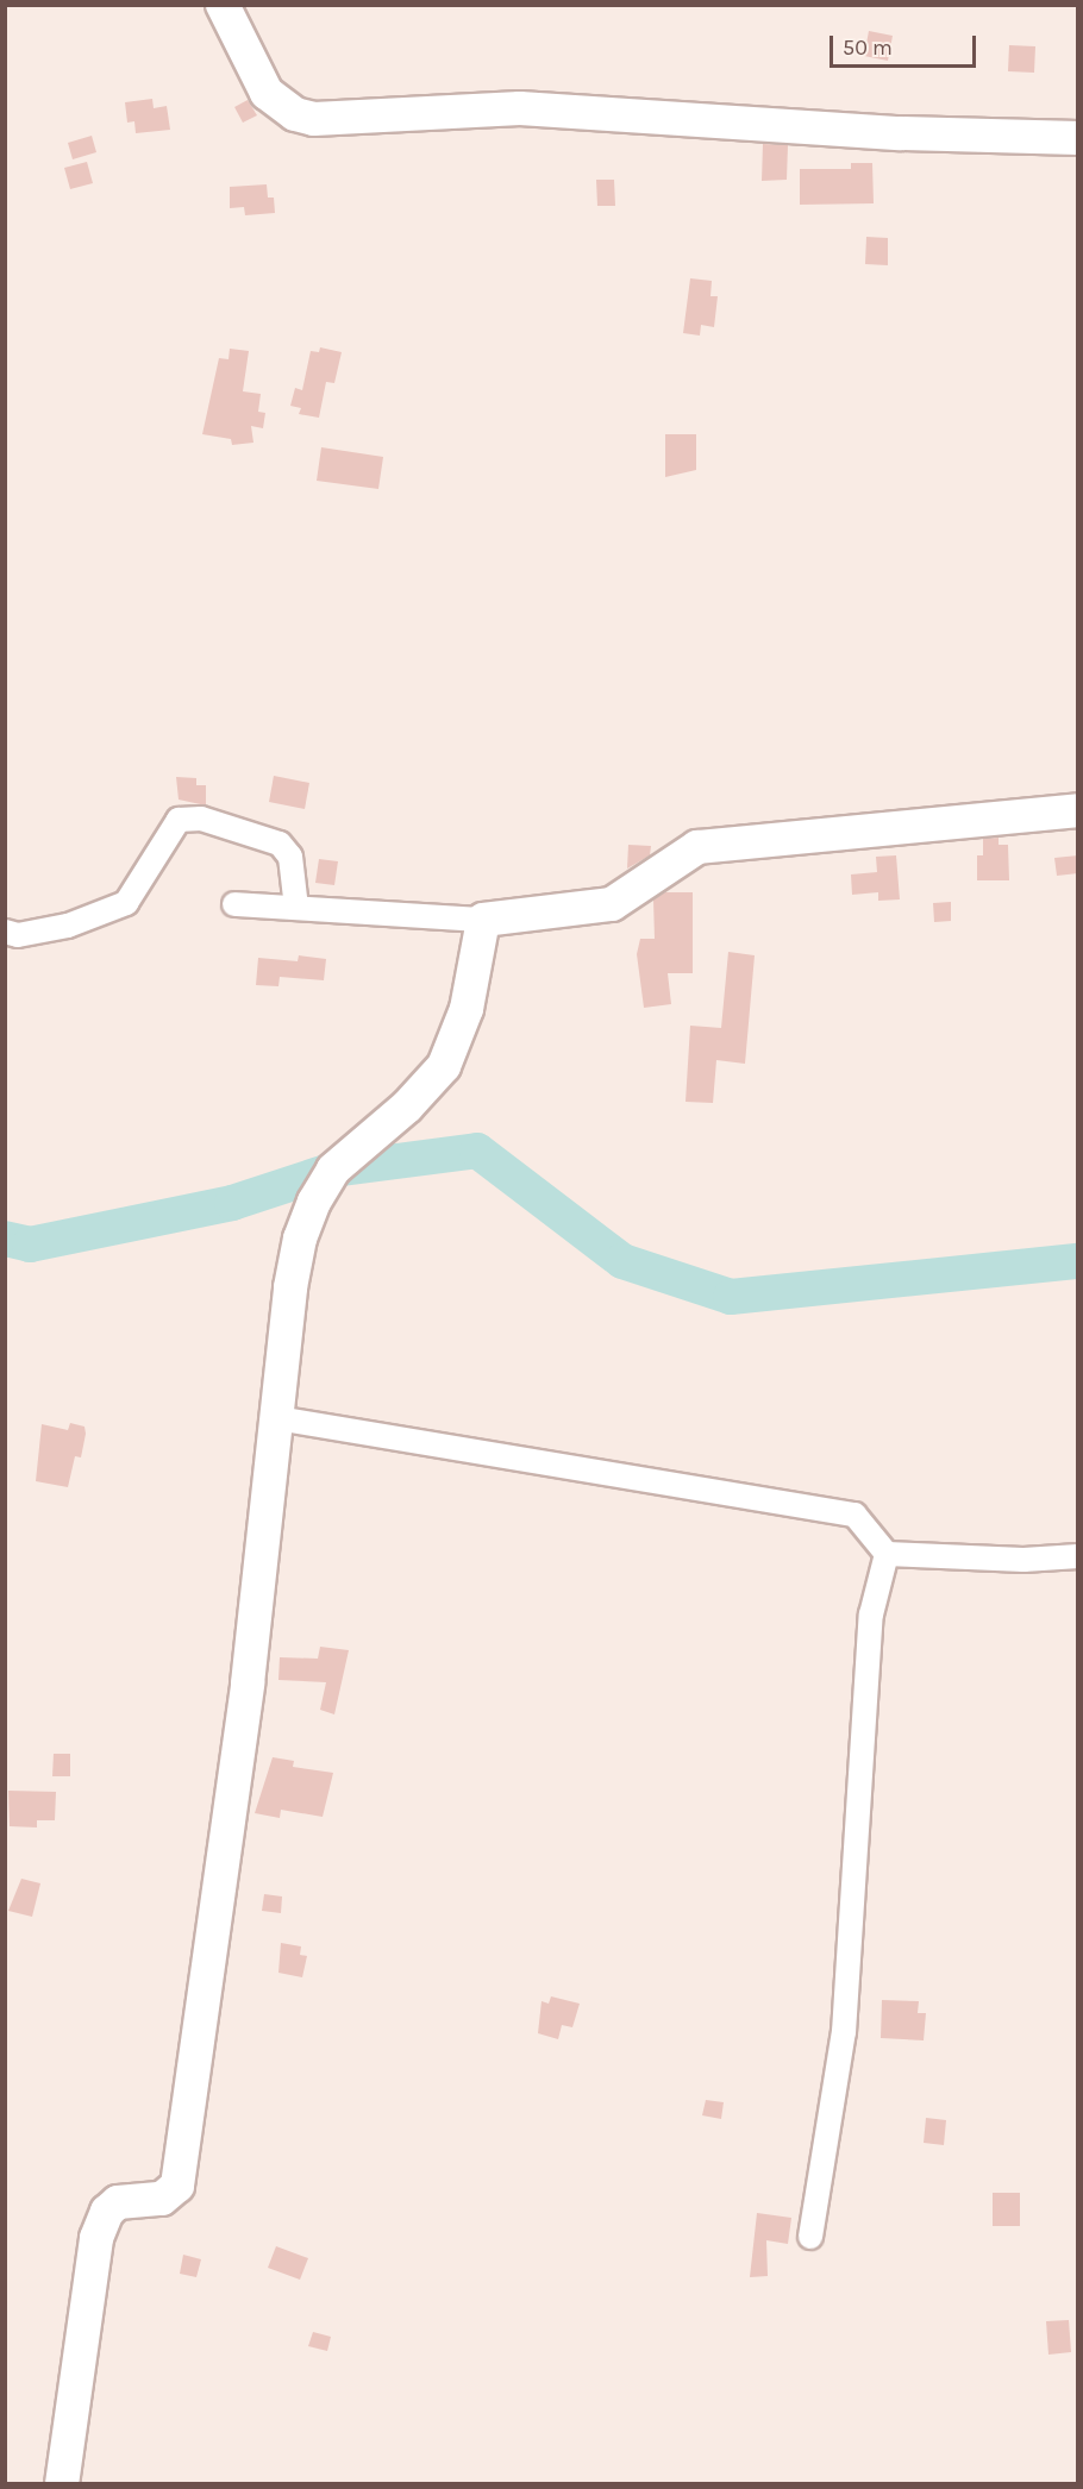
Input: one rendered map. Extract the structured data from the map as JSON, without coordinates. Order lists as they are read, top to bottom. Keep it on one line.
{"scale_bar":"50 m"}
